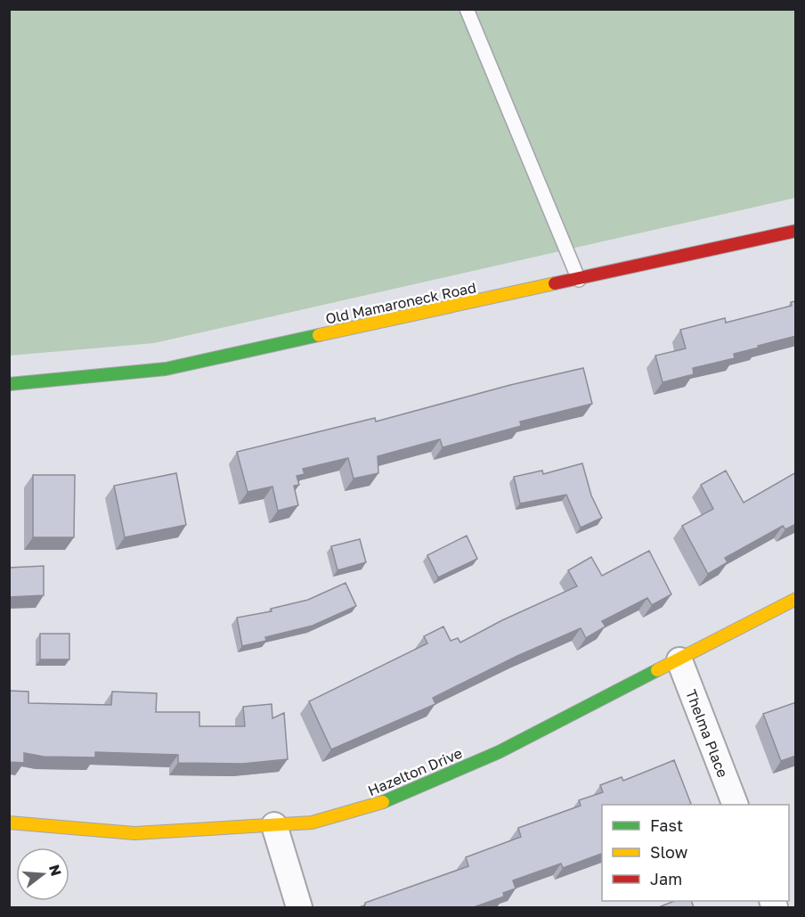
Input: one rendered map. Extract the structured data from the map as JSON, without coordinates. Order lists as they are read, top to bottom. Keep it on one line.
{"streets":{"street":["Old Mamaroneck Road","Thelma Place","Hazelton Drive"]},"crossings":[["Thelma Place","Hazelton Drive"]],"legend":["Fast","Slow","Jam"],"north":"right"}
